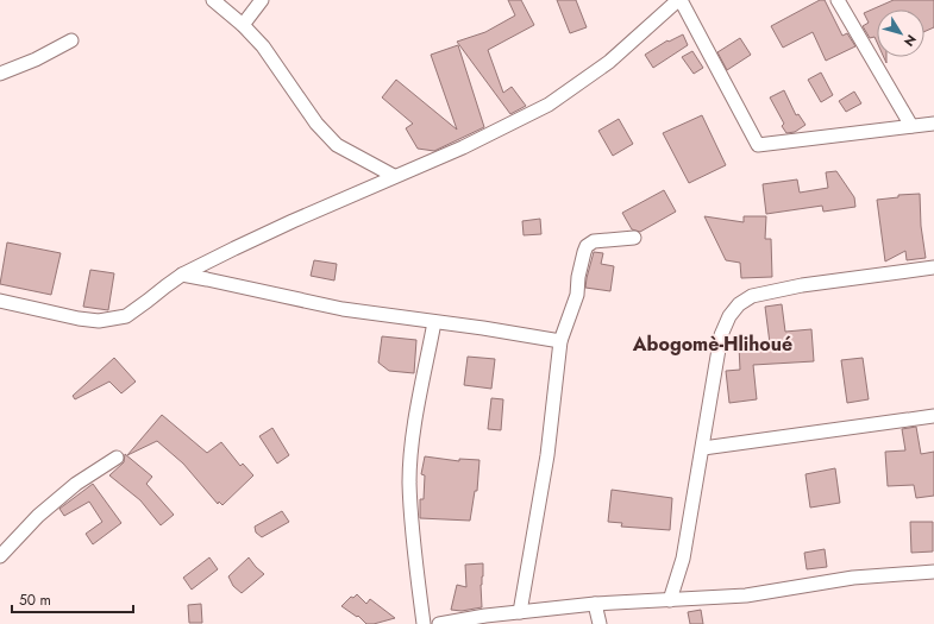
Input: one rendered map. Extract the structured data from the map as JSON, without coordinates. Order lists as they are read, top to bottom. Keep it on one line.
{"districts":["Abogomè-Hlihoué"],"scale_bar":"50 m","north":"bottom right"}
